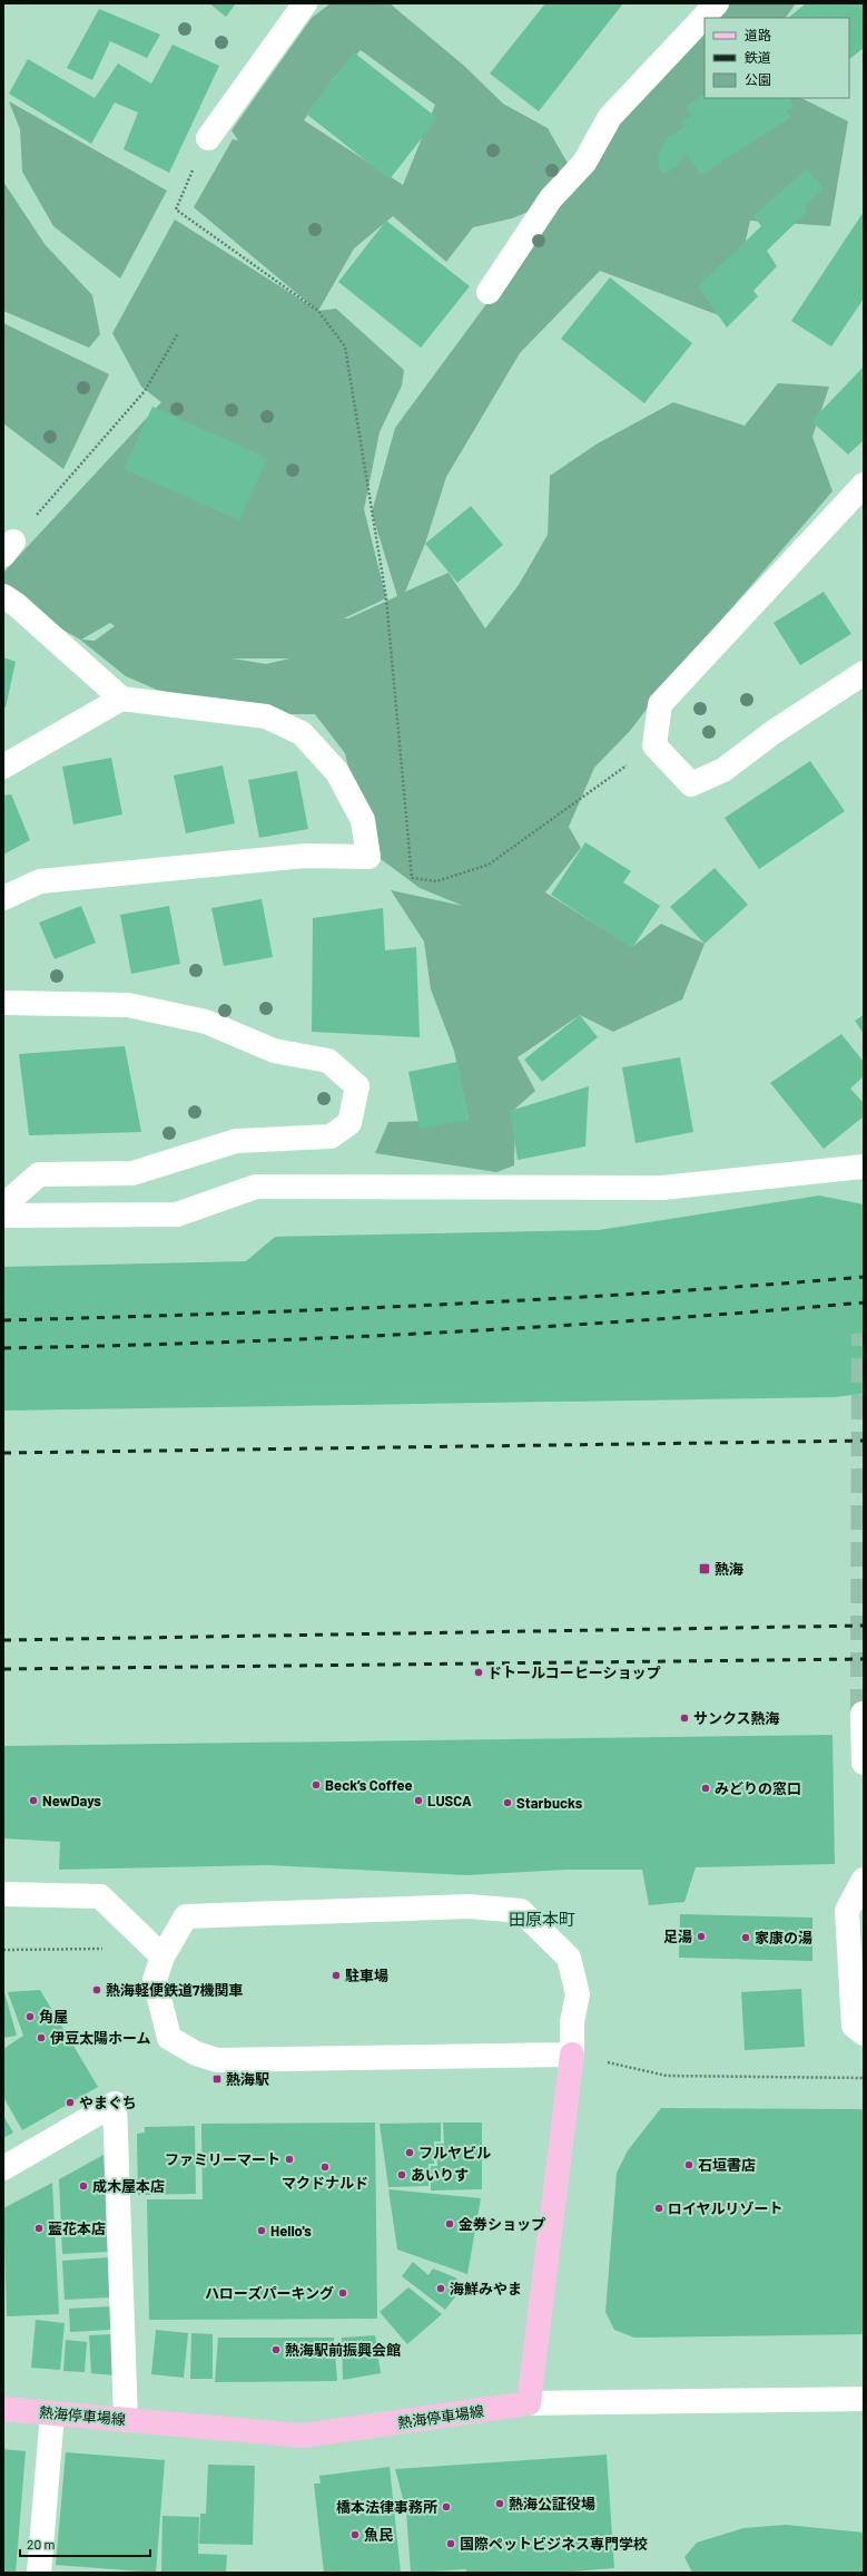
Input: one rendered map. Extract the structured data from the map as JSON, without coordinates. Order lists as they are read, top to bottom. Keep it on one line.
{"streets":{"main road":["熱海停車場線"]},"districts":["田原本町"],"places":{"transit":["熱海","熱海駅"],"other":["ドトールコーヒーショップ","サンクス熱海","Beck’s Coffee","みどりの窓口","NewDays","LUSCA","Starbucks","足湯","家康の湯","駐車場","熱海軽便鉄道7機関車","角屋","伊豆太陽ホーム","やまぐち","フルヤビル","ファミリーマート","石垣書店","マクドナルド","あいりす","成木屋本店","ロイヤルリゾート","金券ショップ","藍花本店","Hello's","海鮮みやま","ハローズパーキング","熱海駅前振興会館","熱海公証役場","橋本法律事務所","魚民","国際ペットビジネス専門学校"]},"legend":["道路","鉄道","公園"],"scale_bar":"20 m"}
